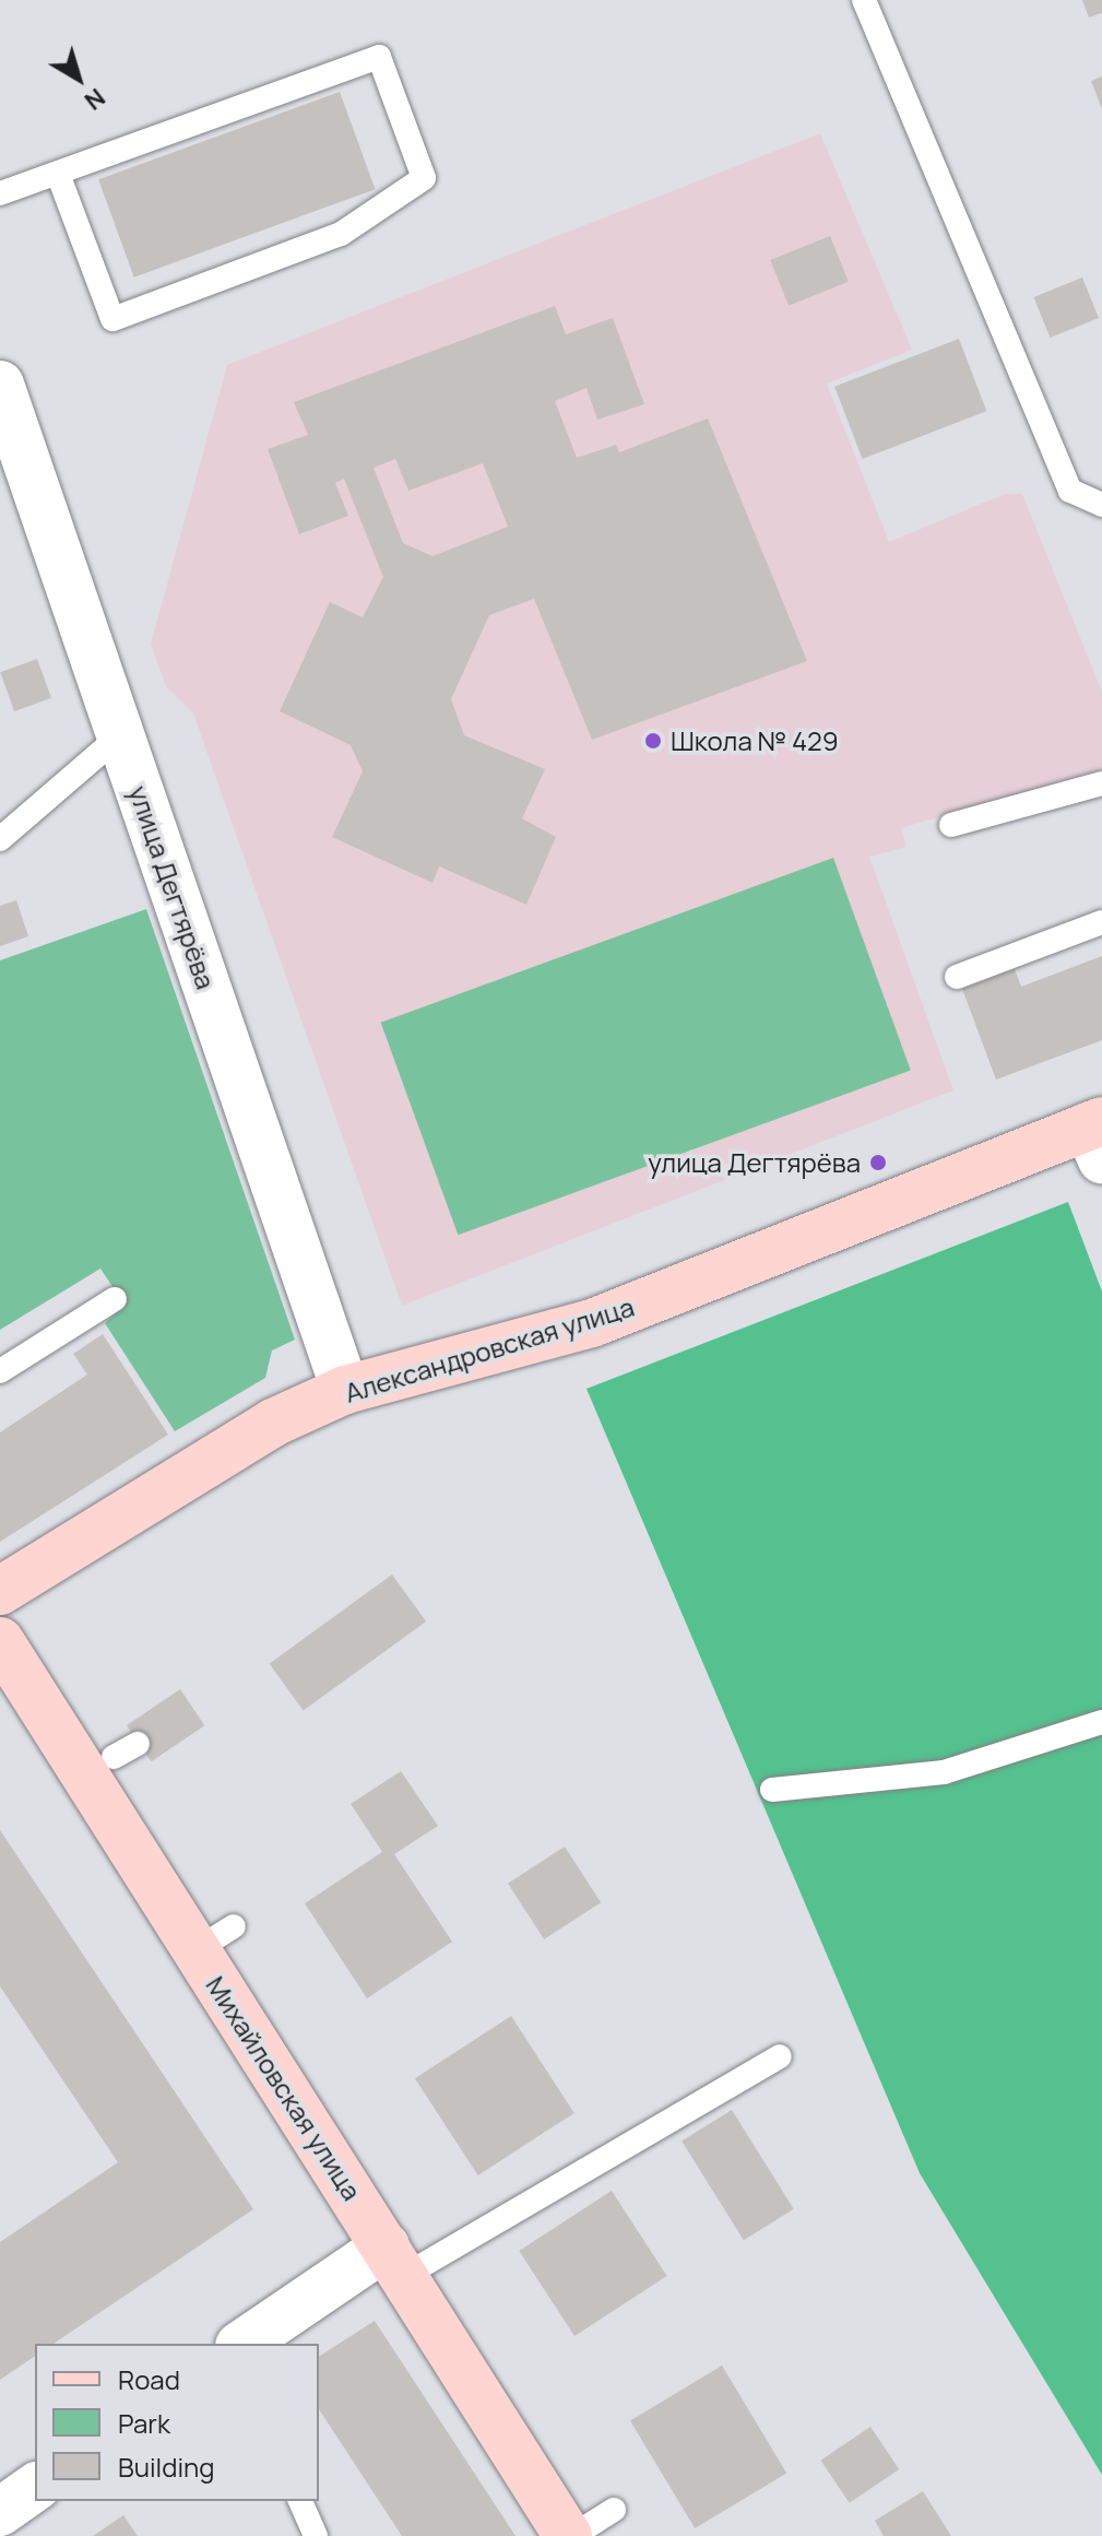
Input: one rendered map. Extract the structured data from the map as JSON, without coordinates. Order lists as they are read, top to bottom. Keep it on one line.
{"streets":{"main road":["Александровская улица","Михайловская улица"],"street":["улица Дегтярёва"]},"crossings":[["улица Дегтярёва","Александровская улица"]],"places":["Школа № 429","улица Дегтярёва"],"legend":["Road","Park","Building"],"north":"bottom right"}
